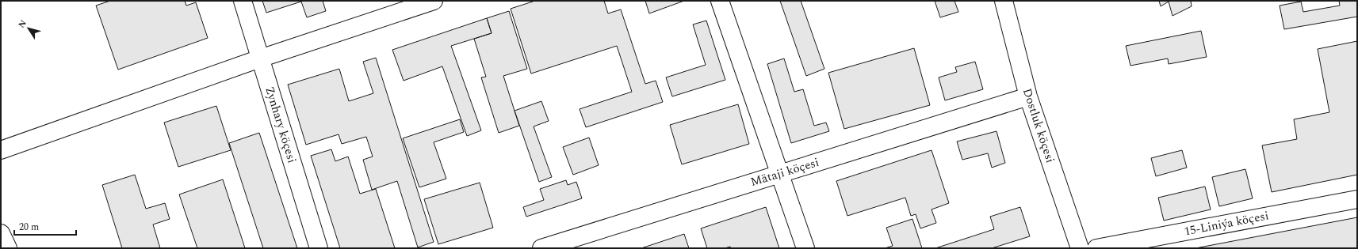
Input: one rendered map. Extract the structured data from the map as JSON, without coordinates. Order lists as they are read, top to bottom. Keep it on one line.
{"streets":{"street":["Zynhary köçesi","Dostluk köçesi","Mätaji köçesi","15-Liniýa köçesi"]},"crossings":[["Dostluk köçesi","Mätaji köçesi"]],"scale_bar":"20 m","north":"top left"}
